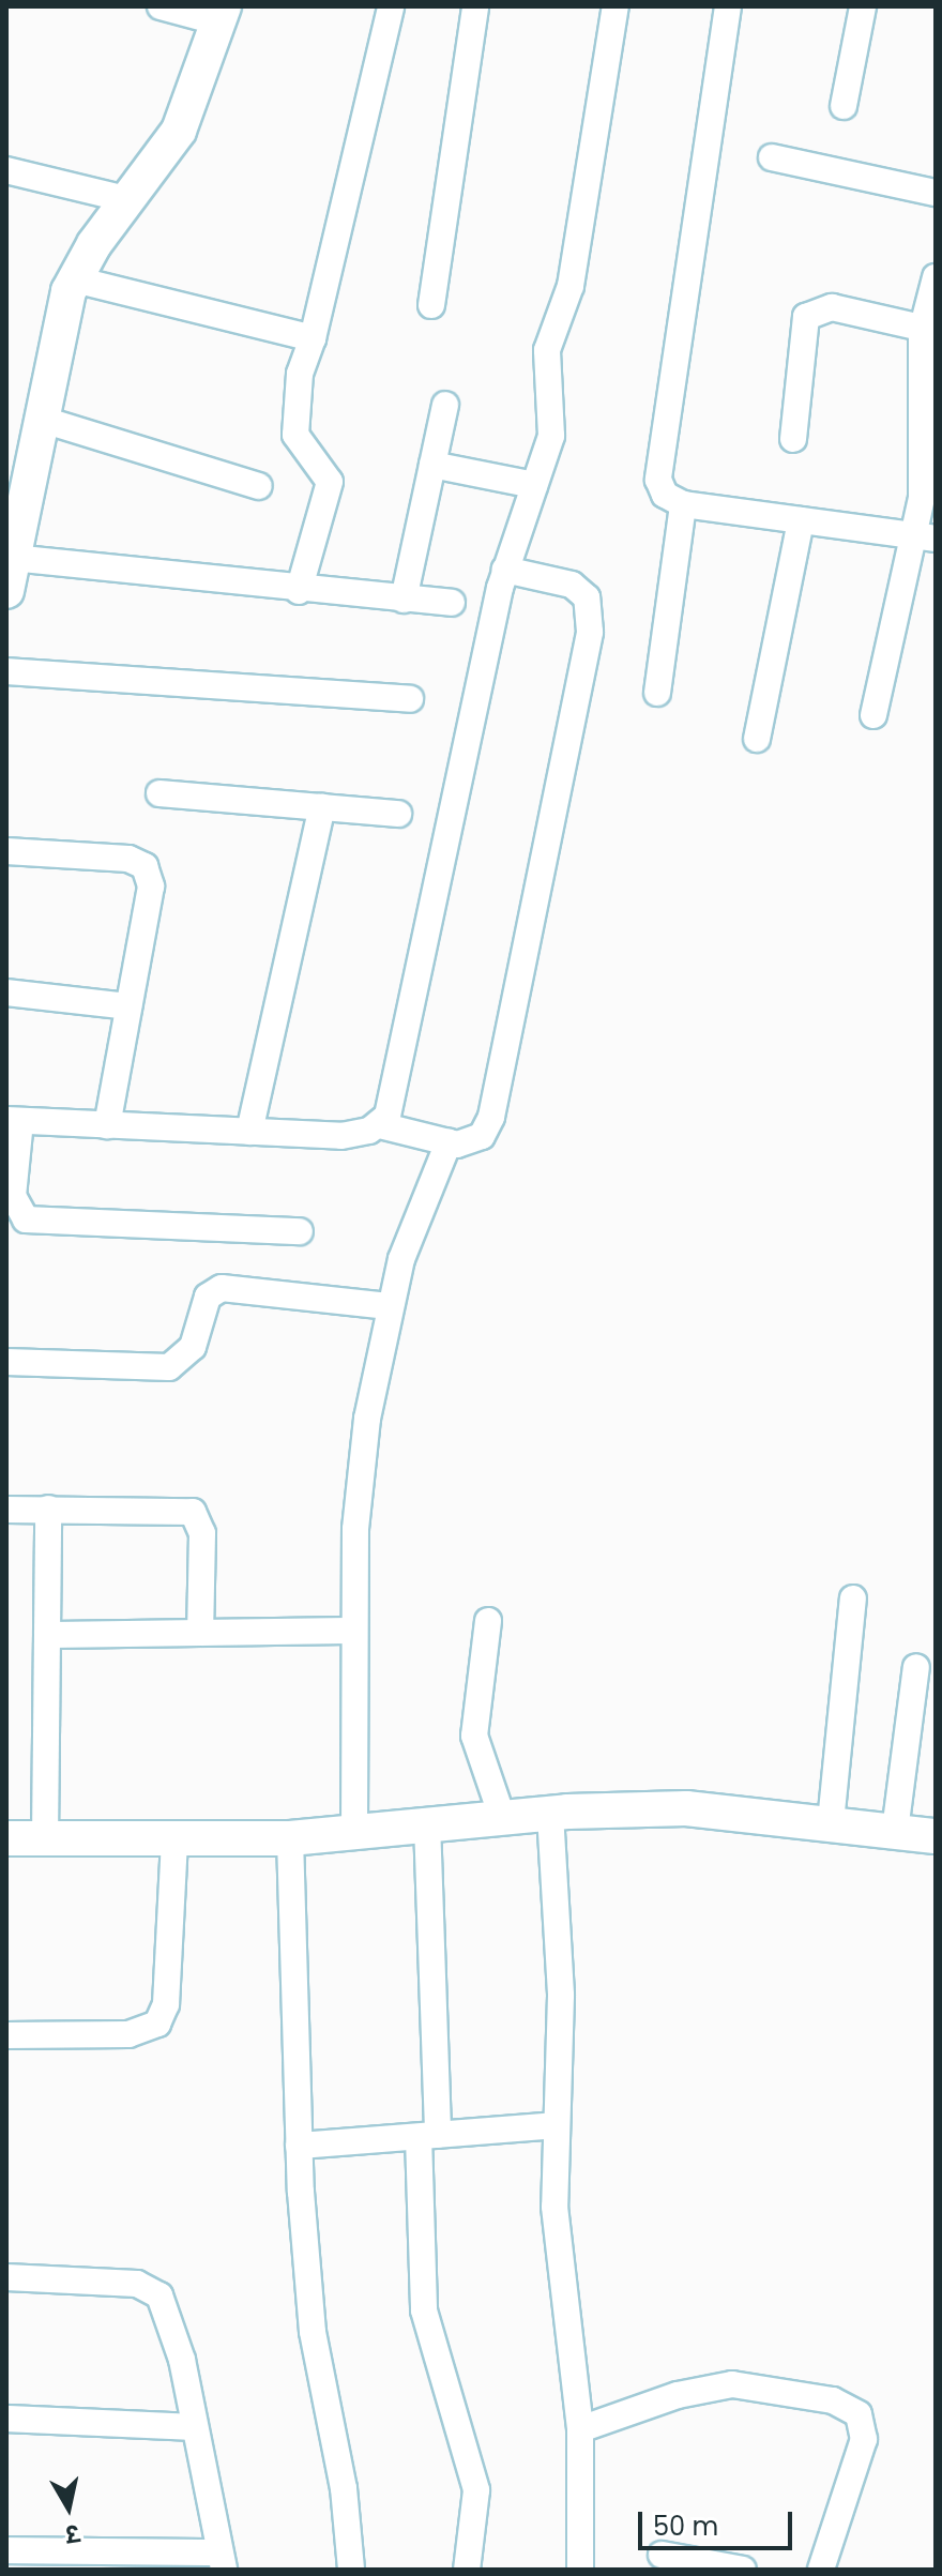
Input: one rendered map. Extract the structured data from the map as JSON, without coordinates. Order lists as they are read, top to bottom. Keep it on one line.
{"scale_bar":"50 m","north":"bottom"}
